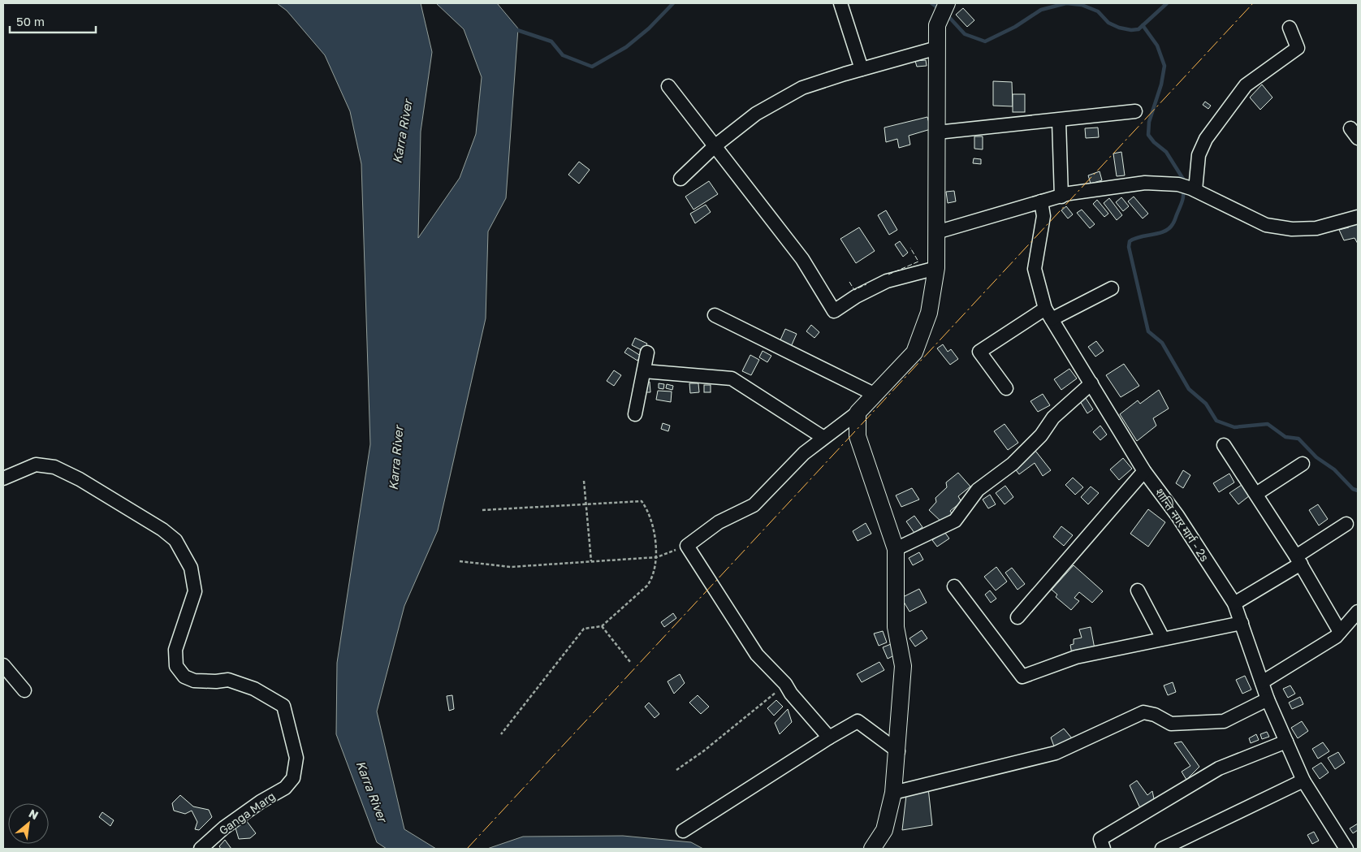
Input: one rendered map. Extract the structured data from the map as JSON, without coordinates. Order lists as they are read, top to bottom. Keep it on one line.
{"streets":{"street":["शान्ति नगर मार्ग - 2s","Ganga Marg"]},"water":["Karra River"],"scale_bar":"50 m","north":"top right"}
